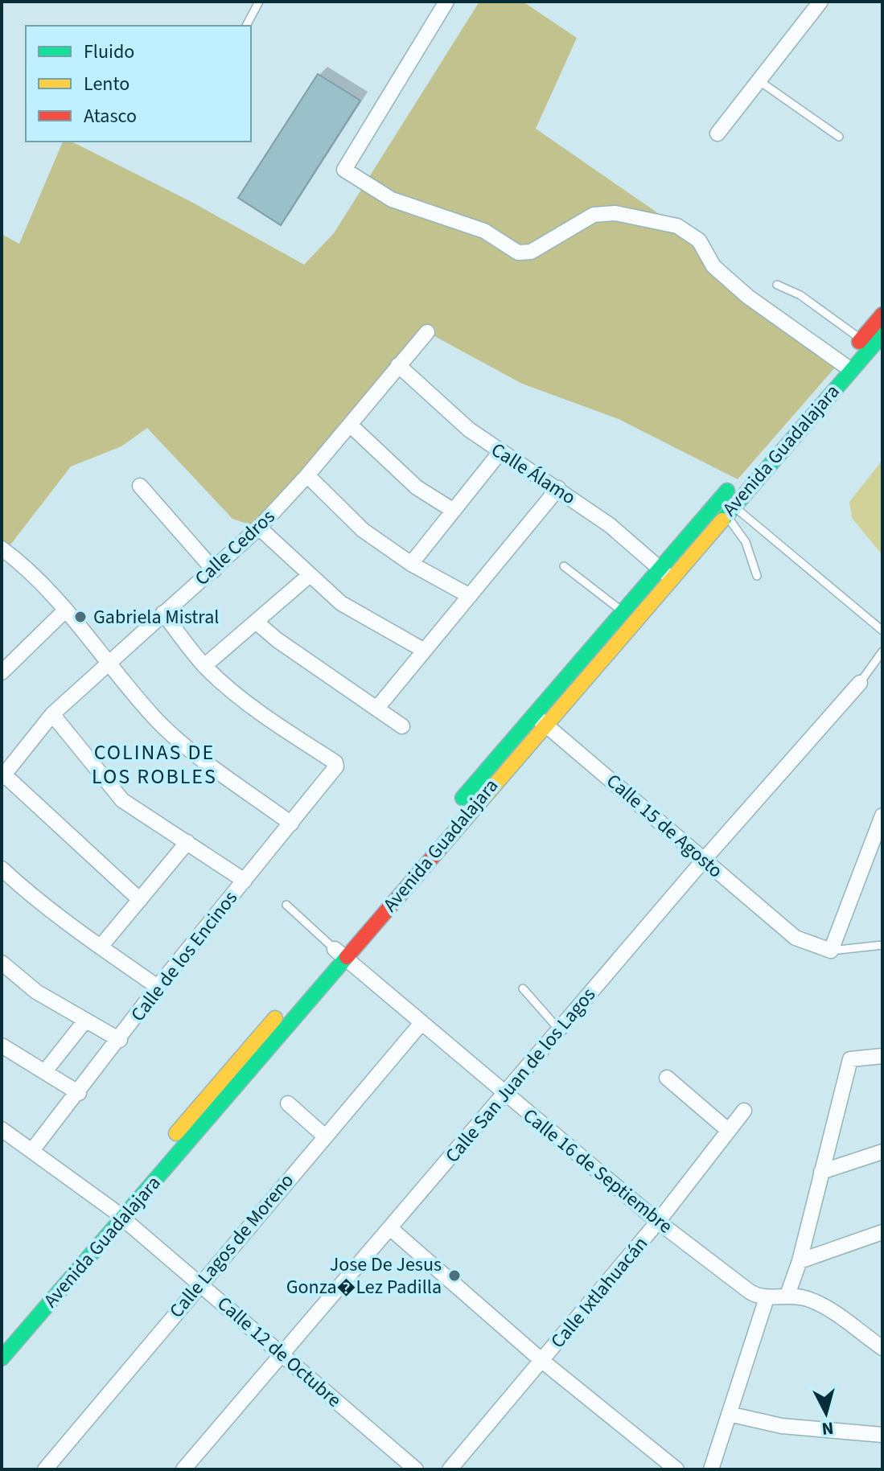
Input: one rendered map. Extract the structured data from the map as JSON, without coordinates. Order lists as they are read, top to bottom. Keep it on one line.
{"streets":{"street":["Avenida Guadalajara","Calle Álamo","Calle Cedros","Calle 15 de Agosto","Calle de los Encinos","Calle San Juan de los Lagos","Calle 16 de Septiembre","Calle Lagos de Moreno","Calle Ixtlahuacán","Calle 12 de Octubre"]},"crossings":[["Avenida Guadalajara","Calle Álamo"],["Avenida Guadalajara","Calle 15 de Agosto"],["Avenida Guadalajara","Calle 16 de Septiembre"],["Avenida Guadalajara","Calle 12 de Octubre"],["Calle Álamo","Calle Cedros"],["Calle 15 de Agosto","Calle San Juan de los Lagos"],["Calle de los Encinos","Calle 12 de Octubre"],["Calle San Juan de los Lagos","Calle 16 de Septiembre"],["Calle San Juan de los Lagos","Calle 12 de Octubre"],["Calle 16 de Septiembre","Calle Lagos de Moreno"],["Calle 16 de Septiembre","Calle Ixtlahuacán"],["Calle Lagos de Moreno","Calle 12 de Octubre"]],"districts":["COLINAS DE LOS ROBLES"],"places":["Gabriela Mistral","Jose De Jesus Gonza�Lez Padilla"],"legend":["Fluido","Lento","Atasco"],"north":"bottom"}
